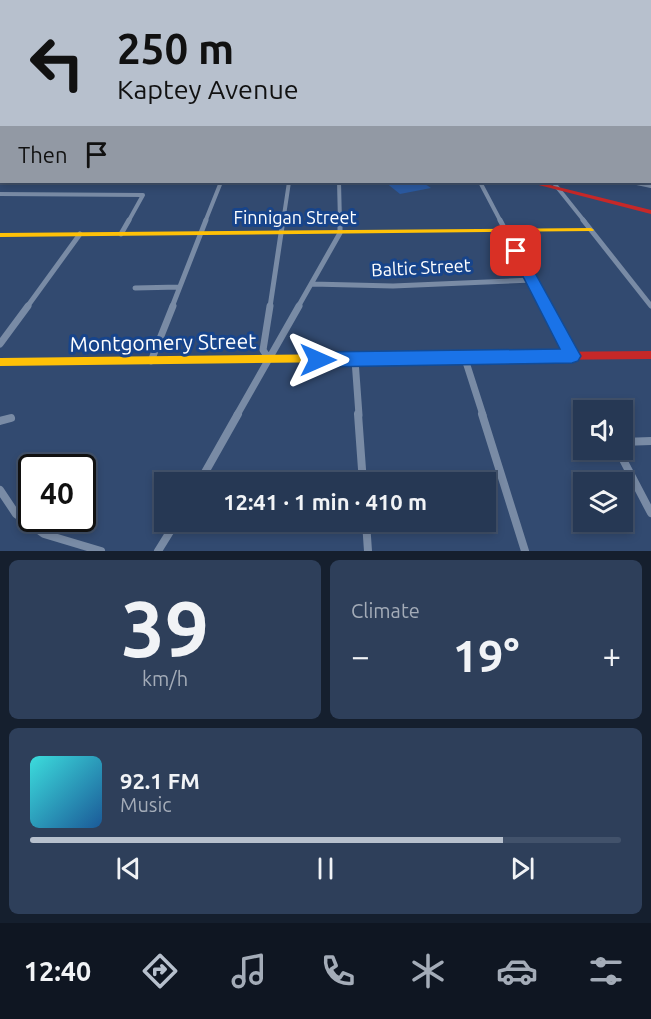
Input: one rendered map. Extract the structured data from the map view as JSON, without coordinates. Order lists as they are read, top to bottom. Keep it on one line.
{"streets":{"street":["Finnigan Street","Baltic Street","Montgomery Street"]},"page":{"turn":["250 m","Kaptey Avenue"],"then":"Then","limit":"40","trip":"12:41 · 1 min · 410 m","tile":[["39","km/h"],"Climate"],"heat":["−","19°","+"],"song":["92.1 FM","Music"],"tabs":"12:40"}}
